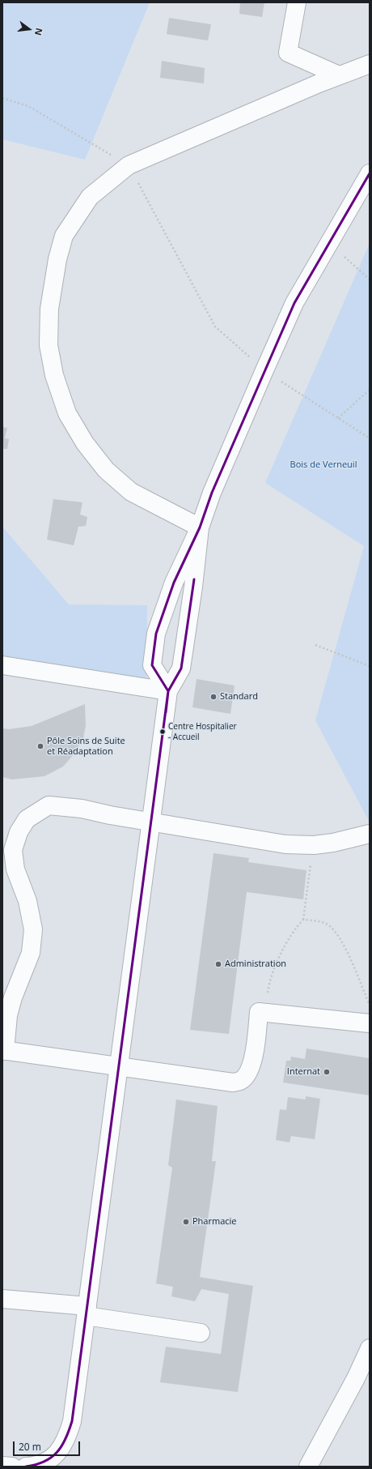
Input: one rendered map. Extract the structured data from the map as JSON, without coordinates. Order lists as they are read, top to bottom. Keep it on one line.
{"parks":["Bois de Verneuil"],"places":["Standard","Centre Hospitalier - Accueil","Pôle Soins de Suite et Réadaptation","Administration","Internat","Pharmacie"],"scale_bar":"20 m","north":"right"}
